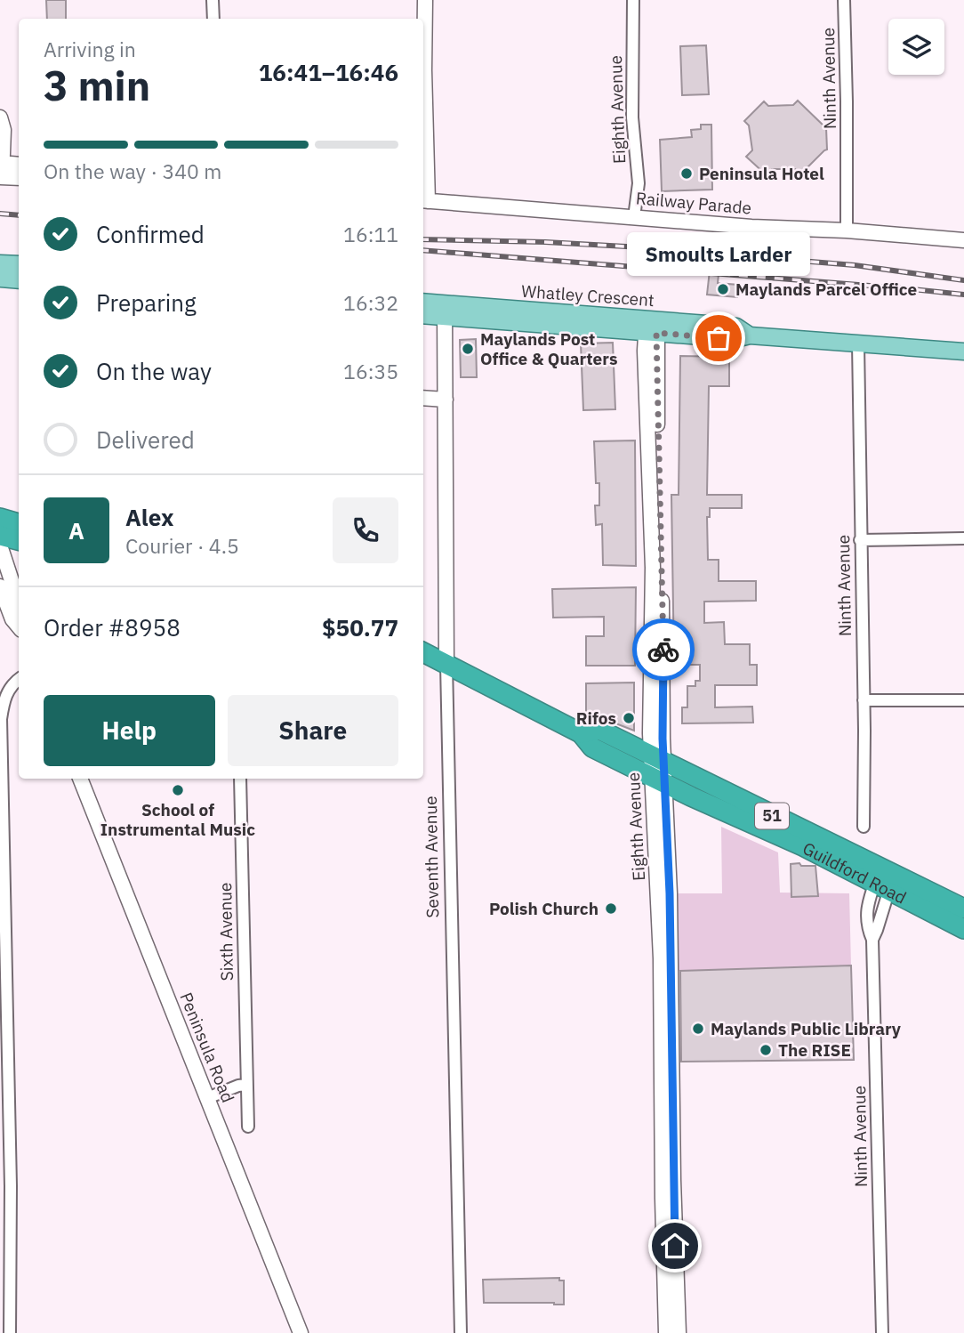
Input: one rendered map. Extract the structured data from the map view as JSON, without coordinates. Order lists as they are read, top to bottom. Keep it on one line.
{"streets":{"highway":["51","Guildford Road"],"main road":["Whatley Crescent"],"street":["Ninth Avenue","Eighth Avenue","Railway Parade","Seventh Avenue","Sixth Avenue","Peninsula Road"]},"crossings":[["Ninth Avenue","Railway Parade"],["Ninth Avenue","Whatley Crescent"],["Ninth Avenue","Guildford Road"],["Eighth Avenue","Railway Parade"],["Eighth Avenue","Whatley Crescent"],["Eighth Avenue","Guildford Road"],["Whatley Crescent","Seventh Avenue"],["Seventh Avenue","Guildford Road"]],"places":["Peninsula Hotel","Maylands Parcel Office","Smoults Larder","Maylands Post Office & Quarters","Rifos","School of Instrumental Music","Polish Church","Maylands Public Library","The RISE"],"page":{"heading":["3 min","Arriving in","16:41–16:46"],"panel":["Alex","Courier · 4.5","Order #8958","$50.77"],"bar":"On the way · 340 m","list":[["Confirmed","16:11"],["Preparing","16:32"],["On the way","16:35"],"Delivered"],"bubble":"Smoults Larder","round":"A","buttons":["Help","Share"]}}
